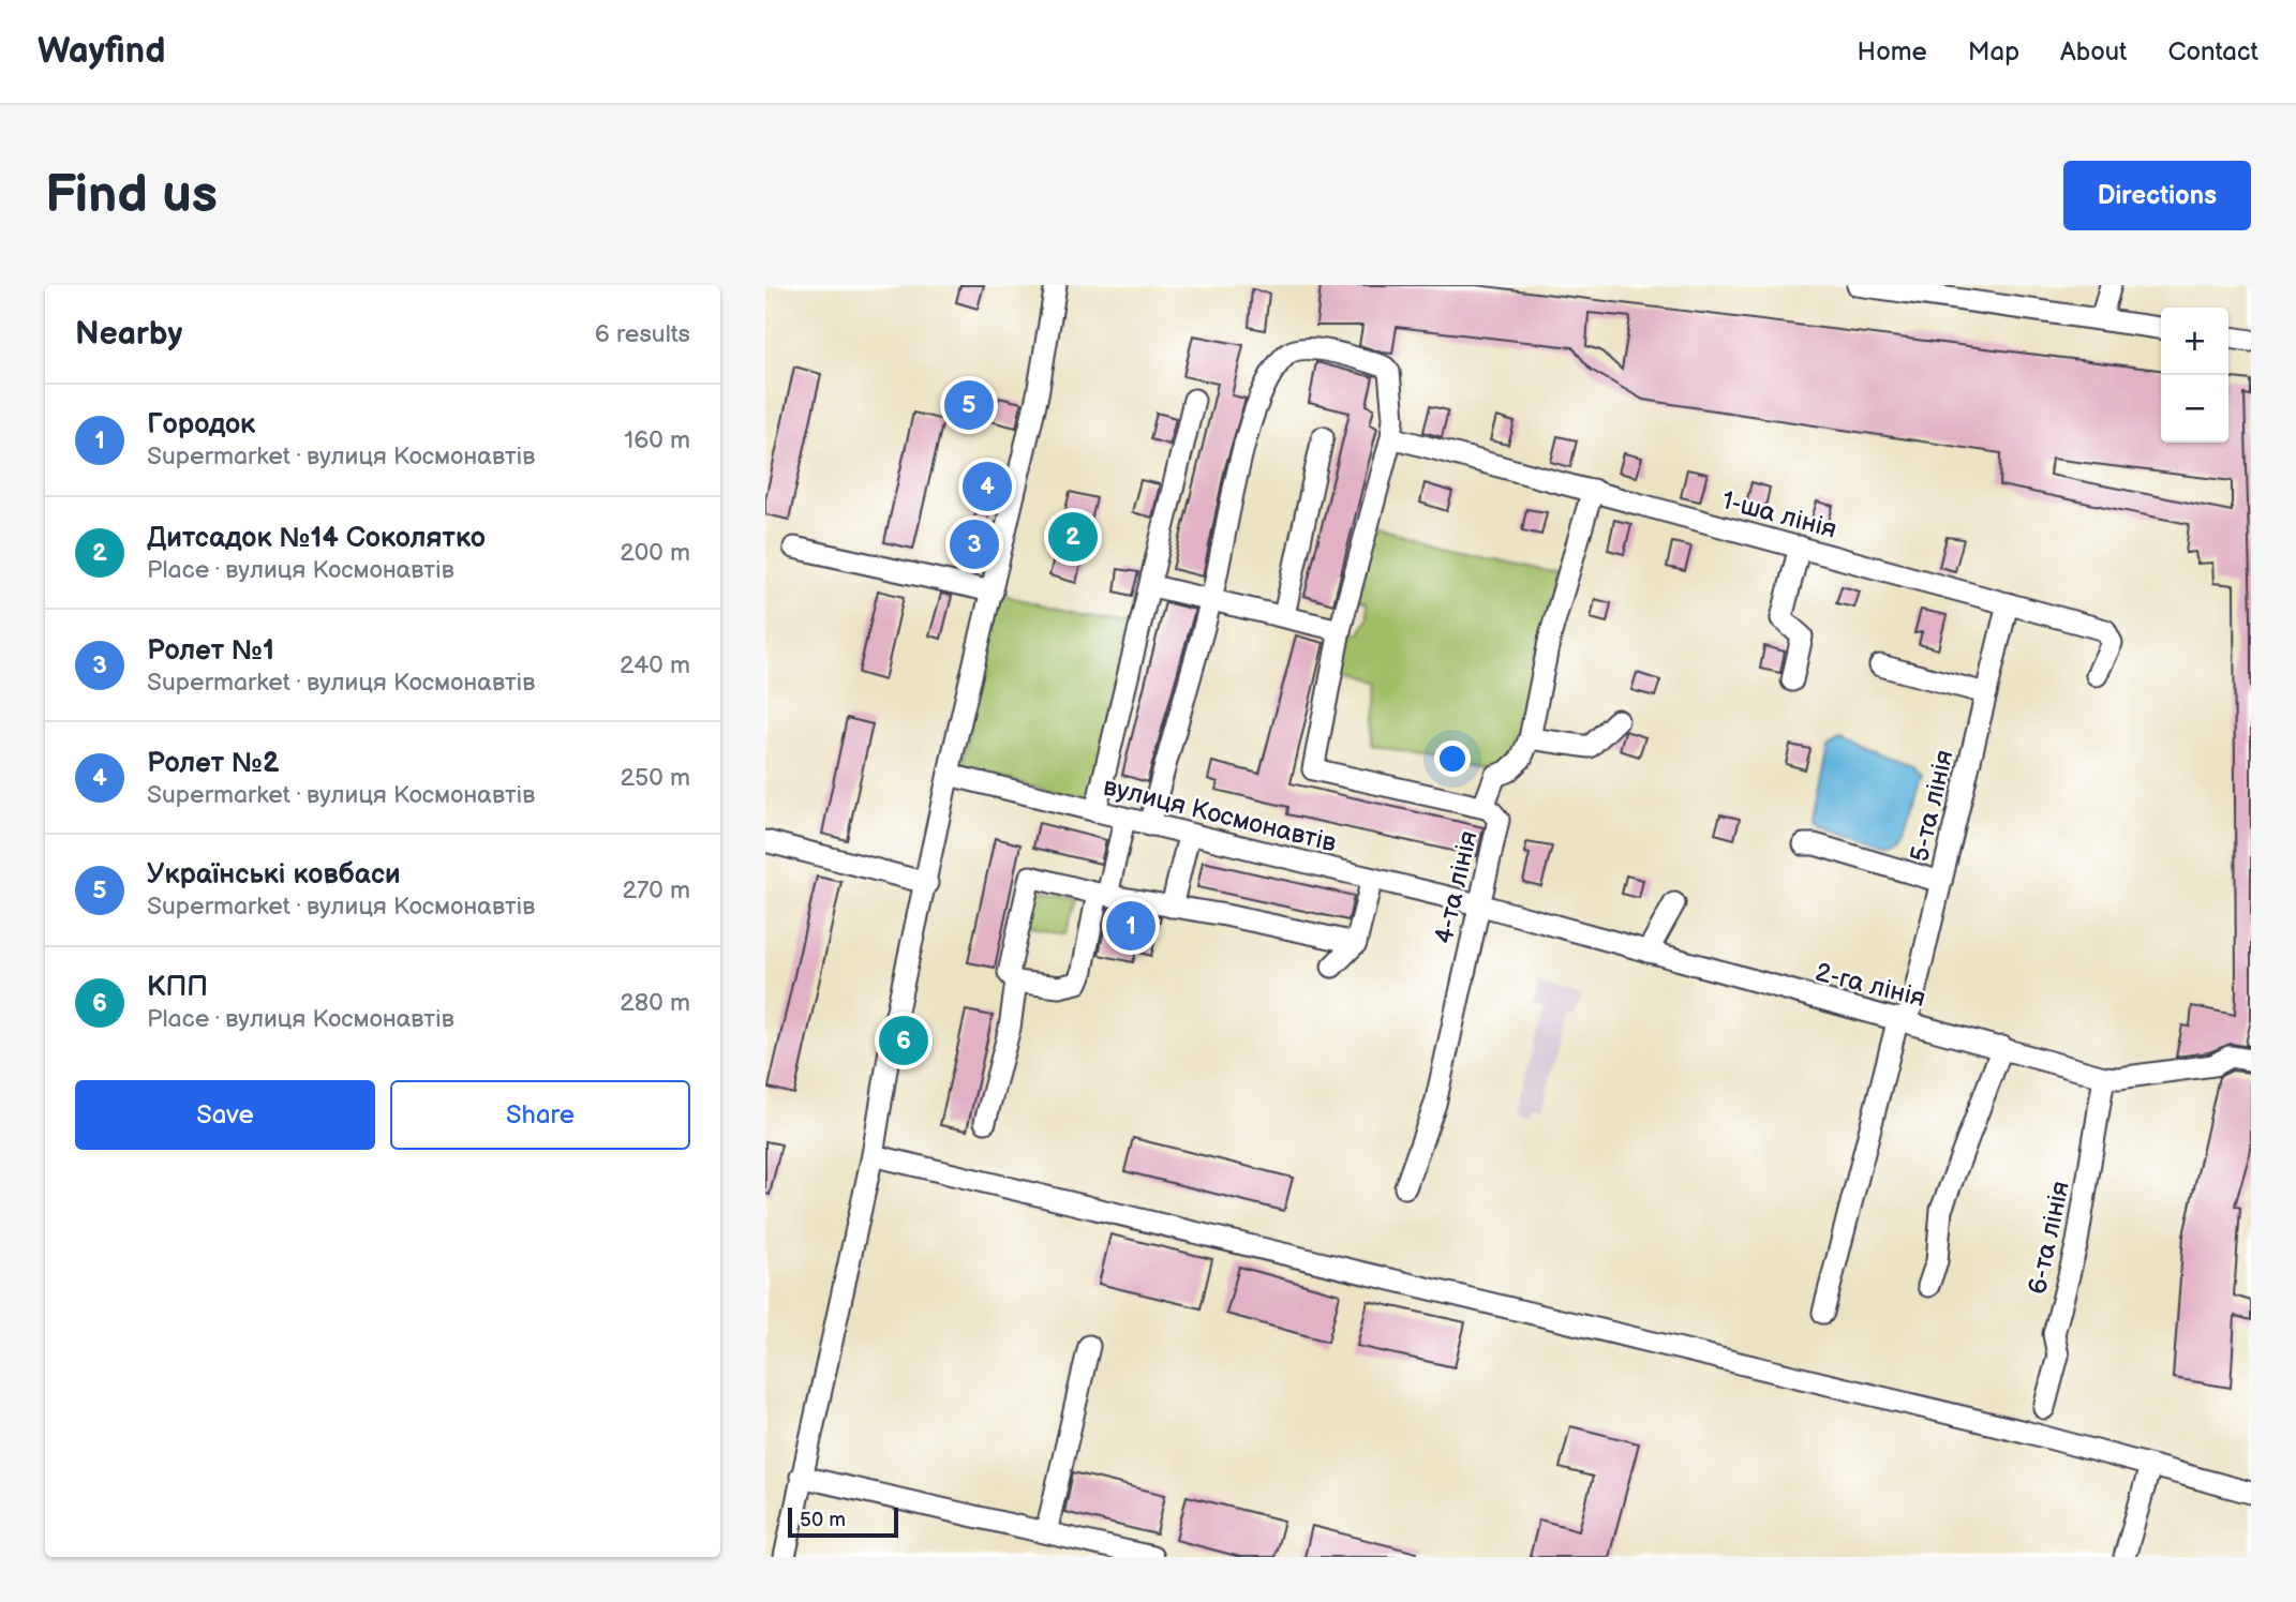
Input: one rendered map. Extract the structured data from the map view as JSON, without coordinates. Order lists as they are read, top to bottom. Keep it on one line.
{"streets":{"street":["1-ша лінія","5-та лінія","вулиця Космонавтів","4-та лінія","2-га лінія","6-та лінія"]},"crossings":[["1-ша лінія","5-та лінія"],["1-ша лінія","4-та лінія"],["5-та лінія","2-га лінія"],["вулиця Космонавтів","4-та лінія"],["вулиця Космонавтів","2-га лінія"],["4-та лінія","2-га лінія"],["2-га лінія","6-та лінія"]],"scale_bar":"50 m","page":{"header":"Wayfind","nav":["Home","Map","About","Contact"],"buttons":["Directions",["Save","Share"]],"title":"Find us","heading":["Nearby","6 results"],"map_buttons":["+","−"],"pins":["5","4","2","3","1","6"],"list":[{"mark":"1","name":"Городок","note":"Supermarket · вулиця Космонавтів","value":"160 m"},{"mark":"2","name":"Дитсадок №14 Соколятко","note":"Place · вулиця Космонавтів","value":"200 m"},{"mark":"3","name":"Ролет №1","note":"Supermarket · вулиця Космонавтів","value":"240 m"},{"mark":"4","name":"Ролет №2","note":"Supermarket · вулиця Космонавтів","value":"250 m"},{"mark":"5","name":"Українські ковбаси","note":"Supermarket · вулиця Космонавтів","value":"270 m"},{"mark":"6","name":"КПП","note":"Place · вулиця Космонавтів","value":"280 m"}],"scale":"50 m"}}
